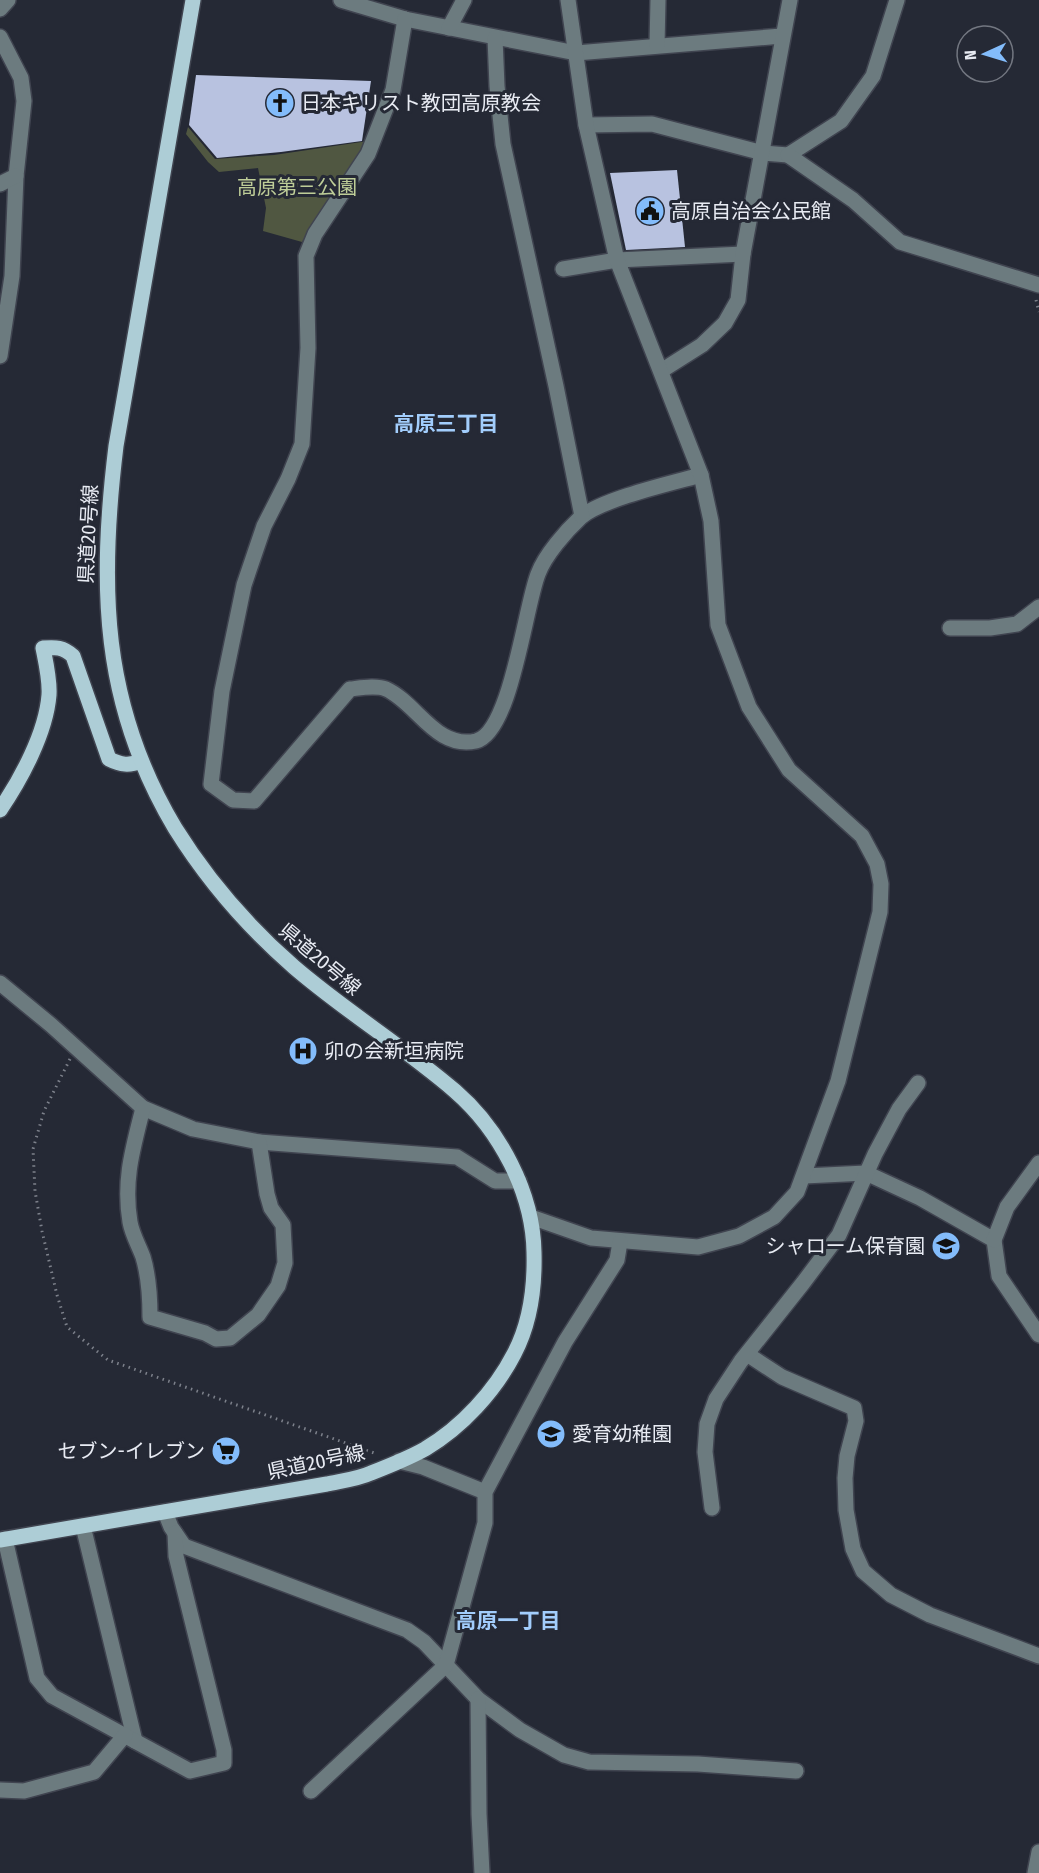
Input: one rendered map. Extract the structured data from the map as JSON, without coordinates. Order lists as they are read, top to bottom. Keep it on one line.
{"streets":{"main road":["県道20号線"]},"districts":["高原三丁目","高原一丁目"],"parks":["高原第三公園"],"places":{"church":["日本キリスト教団高原教会"],"public building":["高原自治会公民館"],"hospital":["卯の会新垣病院"],"school or university":["シャローム保育園","愛育幼稚園"],"supermarket":["セブン-イレブン"]},"north":"left"}
